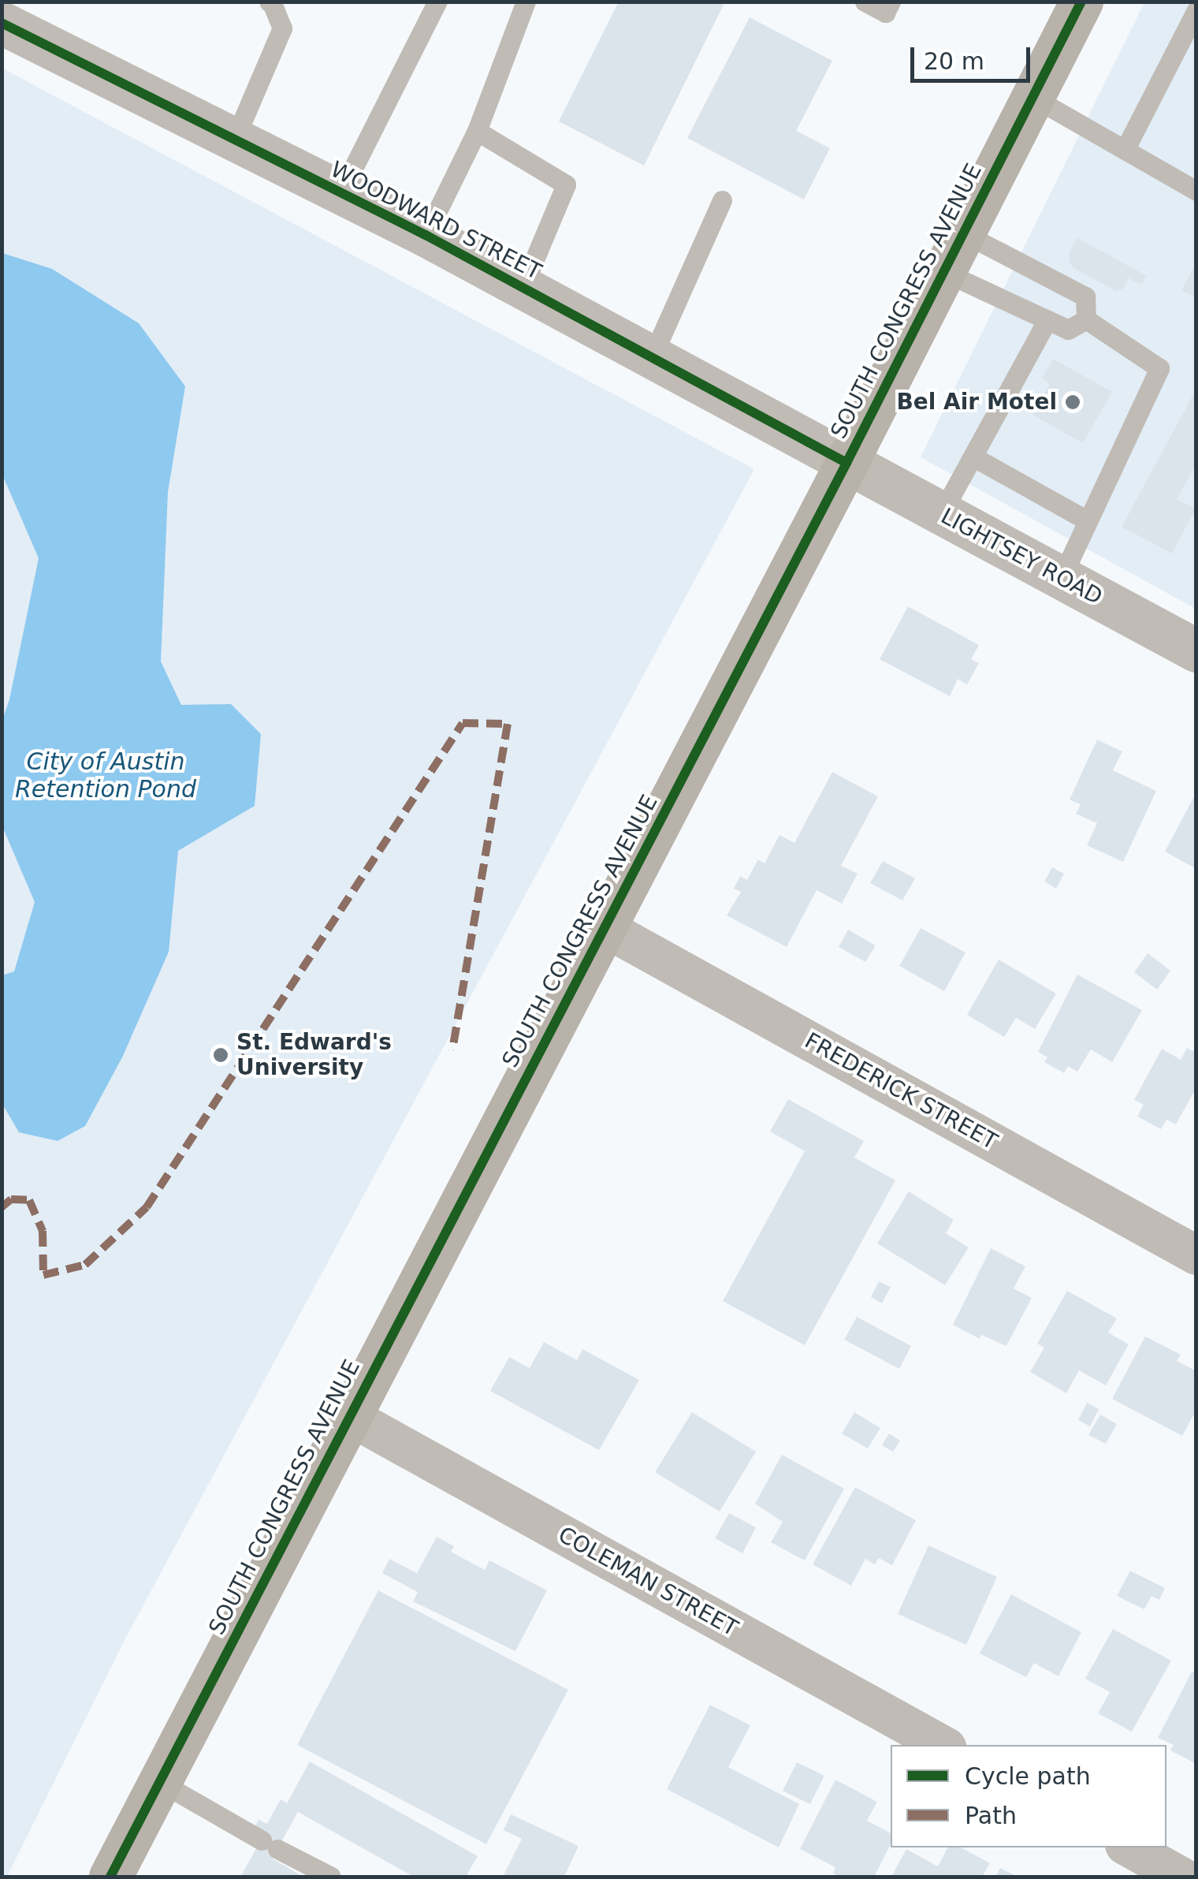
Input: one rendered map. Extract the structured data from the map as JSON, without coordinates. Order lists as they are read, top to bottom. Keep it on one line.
{"streets":{"main road":["SOUTH CONGRESS AVENUE"],"street":["WOODWARD STREET","LIGHTSEY ROAD","FREDERICK STREET","COLEMAN STREET"]},"crossings":[["WOODWARD STREET","SOUTH CONGRESS AVENUE"],["WOODWARD STREET","LIGHTSEY ROAD"],["SOUTH CONGRESS AVENUE","LIGHTSEY ROAD"],["SOUTH CONGRESS AVENUE","FREDERICK STREET"],["SOUTH CONGRESS AVENUE","COLEMAN STREET"]],"water":["City of Austin Retention Pond"],"places":["Bel Air Motel","St. Edward's University"],"legend":["Cycle path","Path"],"scale_bar":"20 m"}
